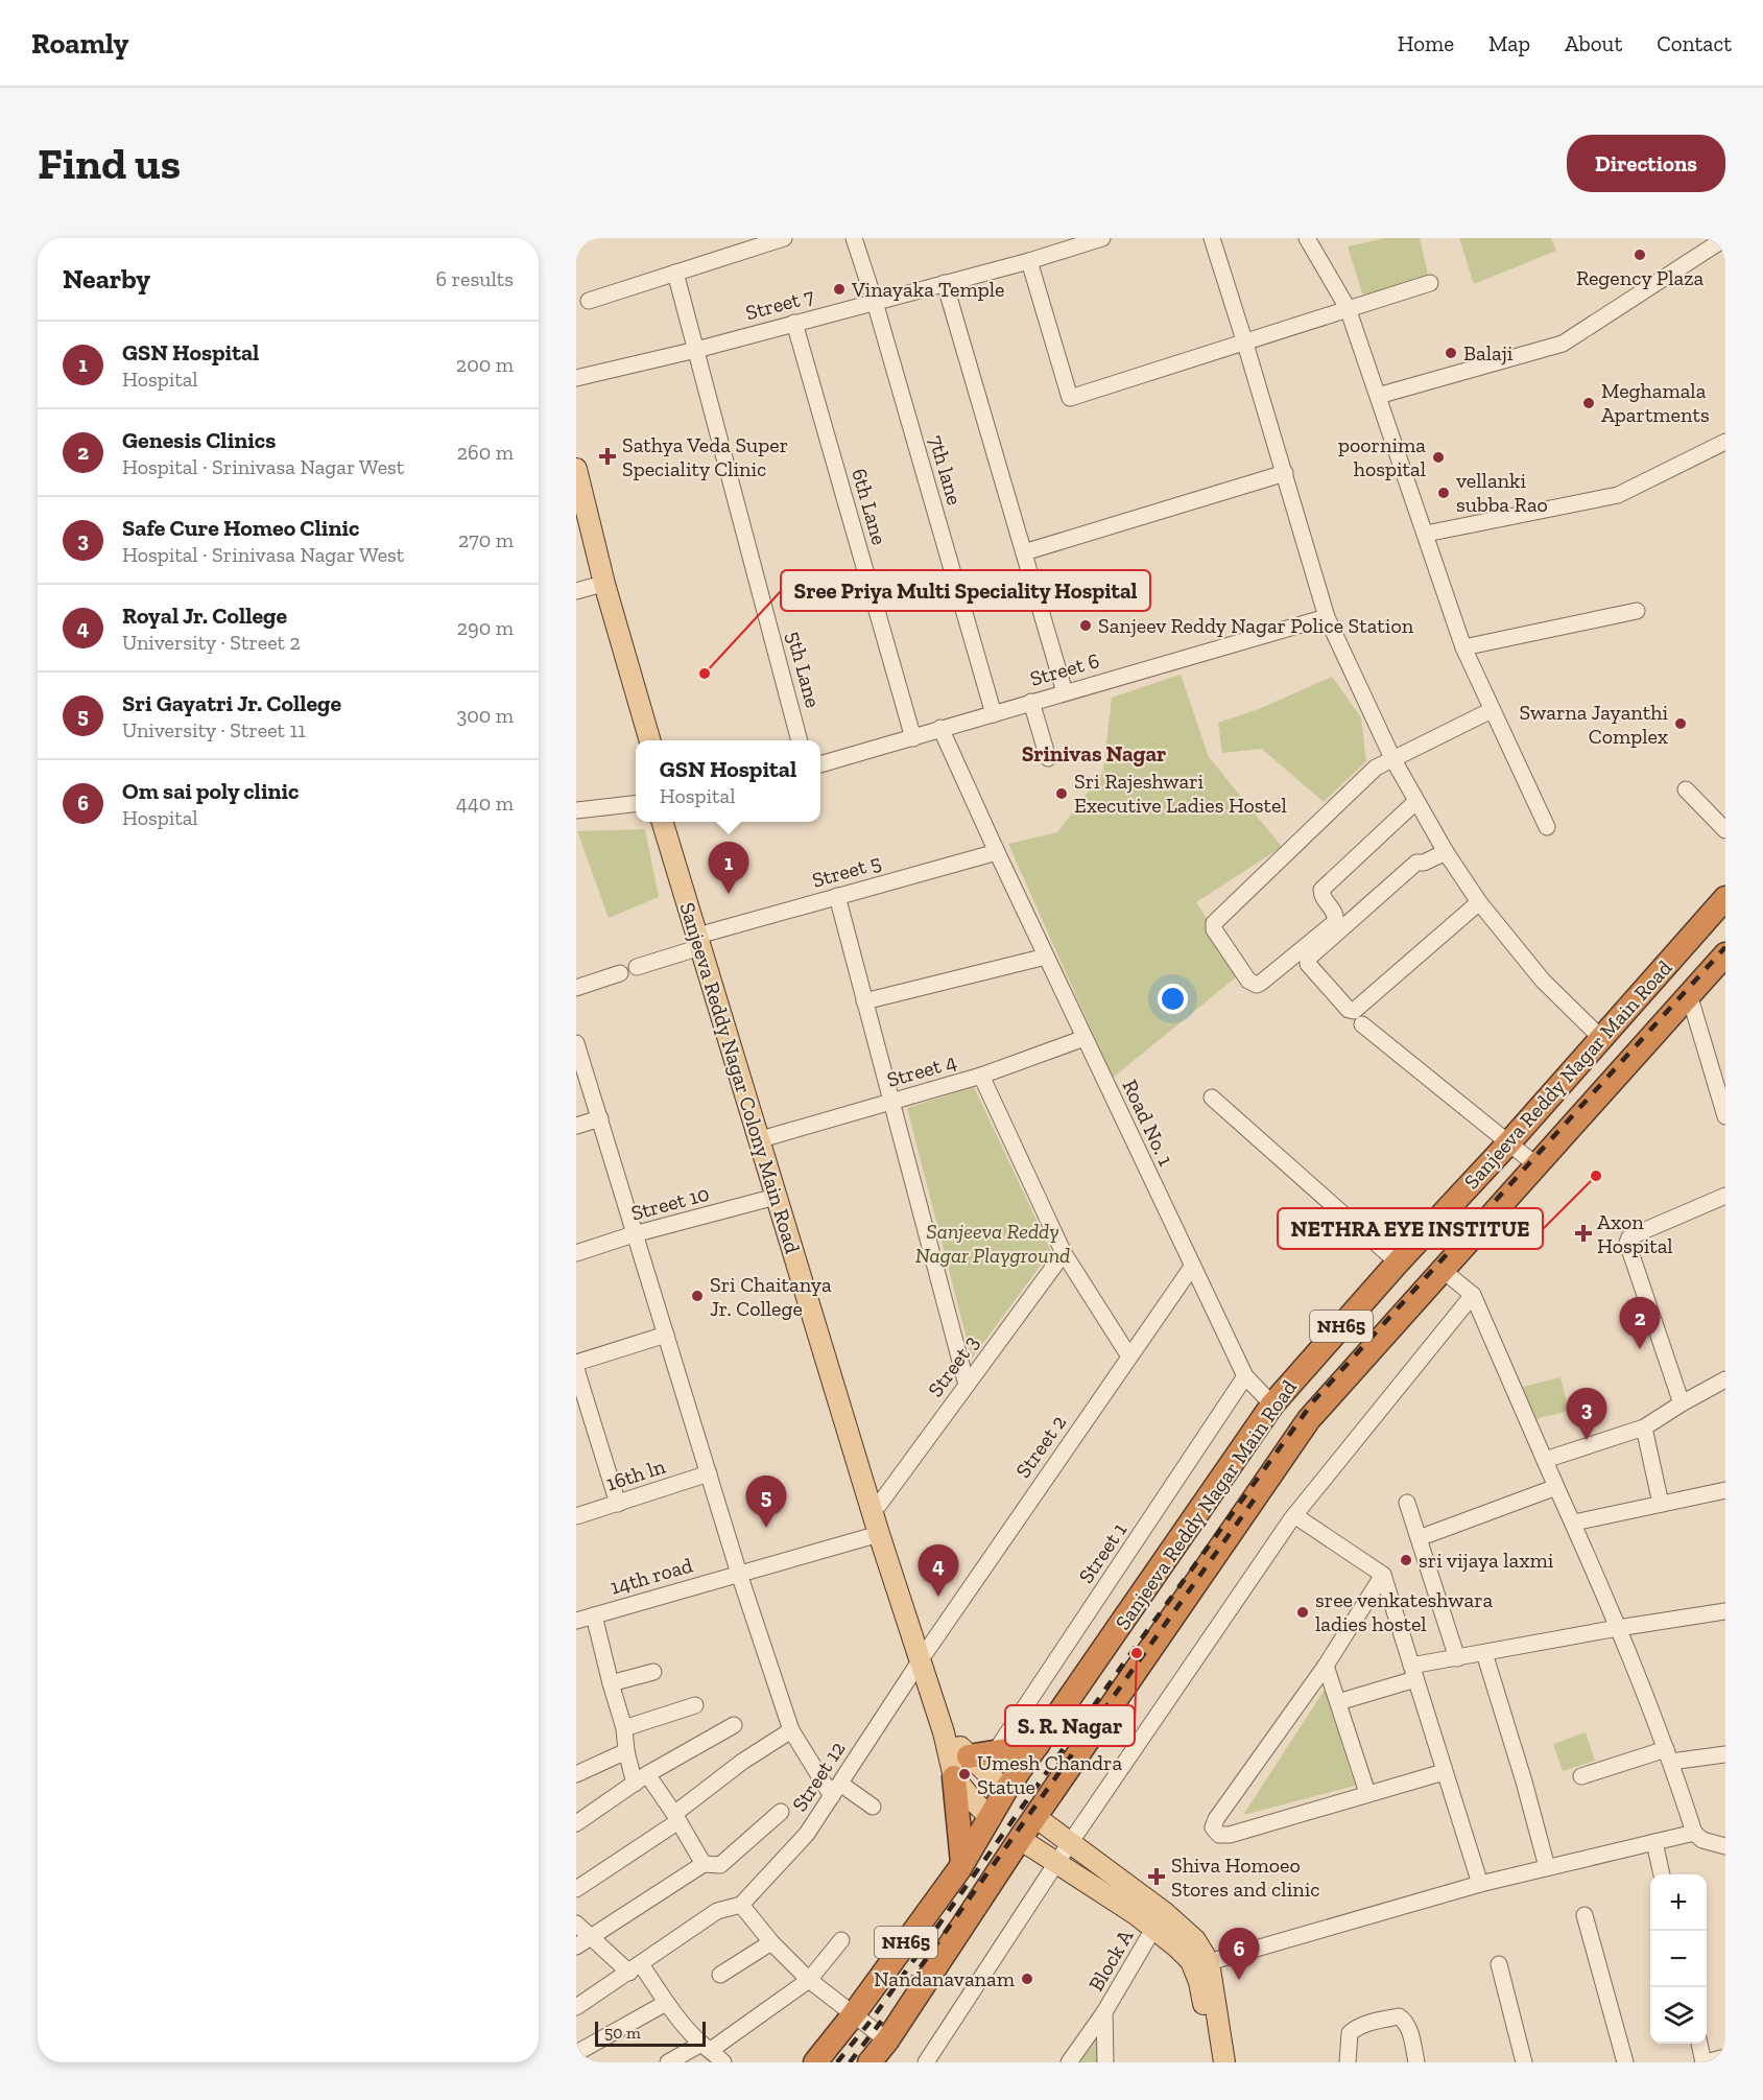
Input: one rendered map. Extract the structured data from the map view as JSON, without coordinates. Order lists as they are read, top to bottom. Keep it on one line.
{"streets":{"highway":["Sanjeeva Reddy Nagar Main Road","NH65"],"main road":["Sanjeeva Reddy Nagar Colony Main Road"],"street":["Street 7","7th lane","6th Lane","5th Lane","Street 6","Street 5","Street 4","Road No. 1","Street 10","Street 3","Street 2","16th ln","Street 1","14th road","Street 12","Block A"]},"crossings":[["Street 7","7th lane"],["Street 7","6th Lane"],["Street 7","5th Lane"],["7th lane","Street 6"],["6th Lane","Street 6"],["Street 6","Road No. 1"],["Street 5","Sanjeeva Reddy Nagar Colony Main Road"],["Street 5","Road No. 1"],["Street 4","Sanjeeva Reddy Nagar Colony Main Road"],["Street 4","Road No. 1"],["Sanjeeva Reddy Nagar Main Road","Sanjeeva Reddy Nagar Colony Main Road"],["Sanjeeva Reddy Nagar Main Road","Road No. 1"],["Sanjeeva Reddy Nagar Main Road","NH65"],["Sanjeeva Reddy Nagar Colony Main Road","Street 10"],["Sanjeeva Reddy Nagar Colony Main Road","NH65"],["Sanjeeva Reddy Nagar Colony Main Road","Street 3"],["Sanjeeva Reddy Nagar Colony Main Road","Street 2"],["Sanjeeva Reddy Nagar Colony Main Road","14th road"],["Sanjeeva Reddy Nagar Colony Main Road","Street 12"],["Road No. 1","Street 2"],["Road No. 1","Street 1"],["Street 2","Street 12"]],"districts":["Srinivas Nagar"],"parks":["Sanjeeva Reddy Nagar Playground"],"places":{"other":["Regency Plaza","Vinayaka Temple","Balaji","Meghamala Apartments","poornima hospital","vellanki subba Rao","Sanjeev Reddy Nagar Police Station","Sree Priya Multi Speciality Hospital","Swarna Jayanthi Complex","Sri Rajeshwari Executive Ladies Hostel","NETHRA EYE INSTITUE","Sri Chaitanya Jr. College","sri vijaya laxmi","sree venkateshwara ladies hostel","S. R. Nagar","Umesh Chandra Statue","Nandanavanam"],"health":["Sathya Veda Super Speciality Clinic","Axon Hospital","Shiva Homoeo Stores and clinic"]},"scale_bar":"50 m","page":{"header":"Roamly","nav":["Home","Map","About","Contact"],"buttons":"Directions","title":"Find us","heading":["Nearby","6 results"],"list":[{"mark":"1","name":"GSN Hospital","note":"Hospital","value":"200 m"},{"mark":"2","name":"Genesis Clinics","note":"Hospital · Srinivasa Nagar West","value":"260 m"},{"mark":"3","name":"Safe Cure Homeo Clinic","note":"Hospital · Srinivasa Nagar West","value":"270 m"},{"mark":"4","name":"Royal Jr. College","note":"University · Street 2","value":"290 m"},{"mark":"5","name":"Sri Gayatri Jr. College","note":"University · Street 11","value":"300 m"},{"mark":"6","name":"Om sai poly clinic","note":"Hospital","value":"440 m"}],"popup":["GSN Hospital","Hospital"],"pins":["1","2","3","5","4","6"],"map_buttons":["+","−"],"scale":"50 m"}}
